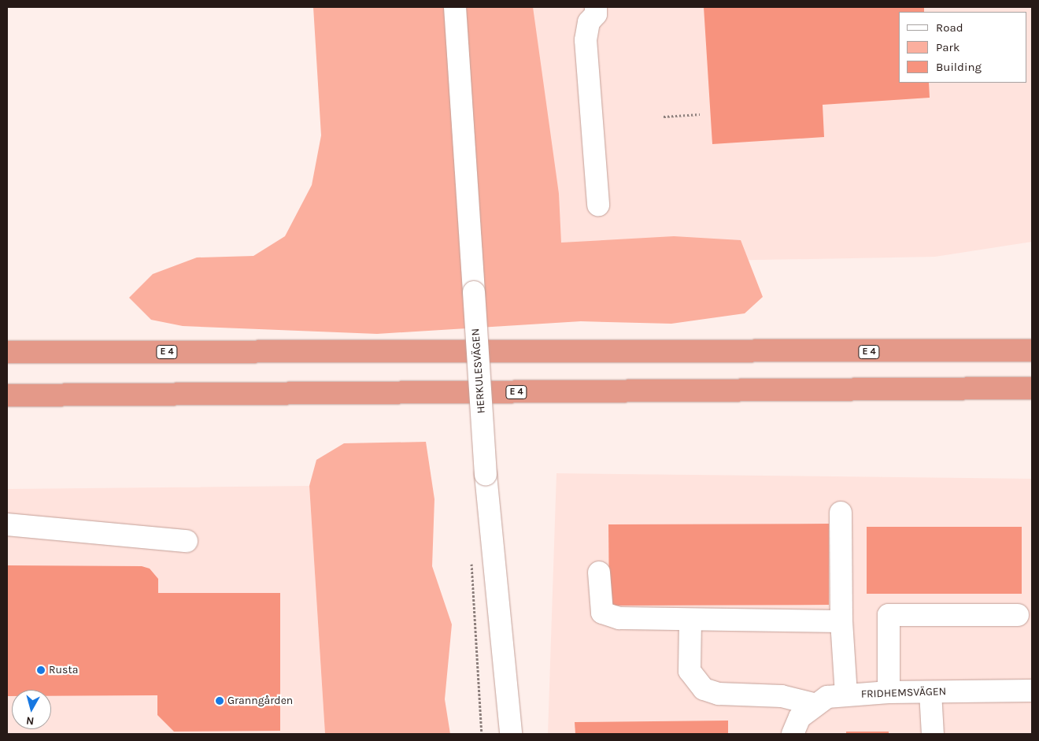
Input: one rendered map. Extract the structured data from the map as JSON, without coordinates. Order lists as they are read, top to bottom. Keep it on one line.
{"streets":{"highway":["E 4"],"street":["HERKULESVÄGEN","FRIDHEMSVÄGEN"]},"places":["Rusta","Granngården"],"legend":["Road","Park","Building"],"north":"bottom"}
